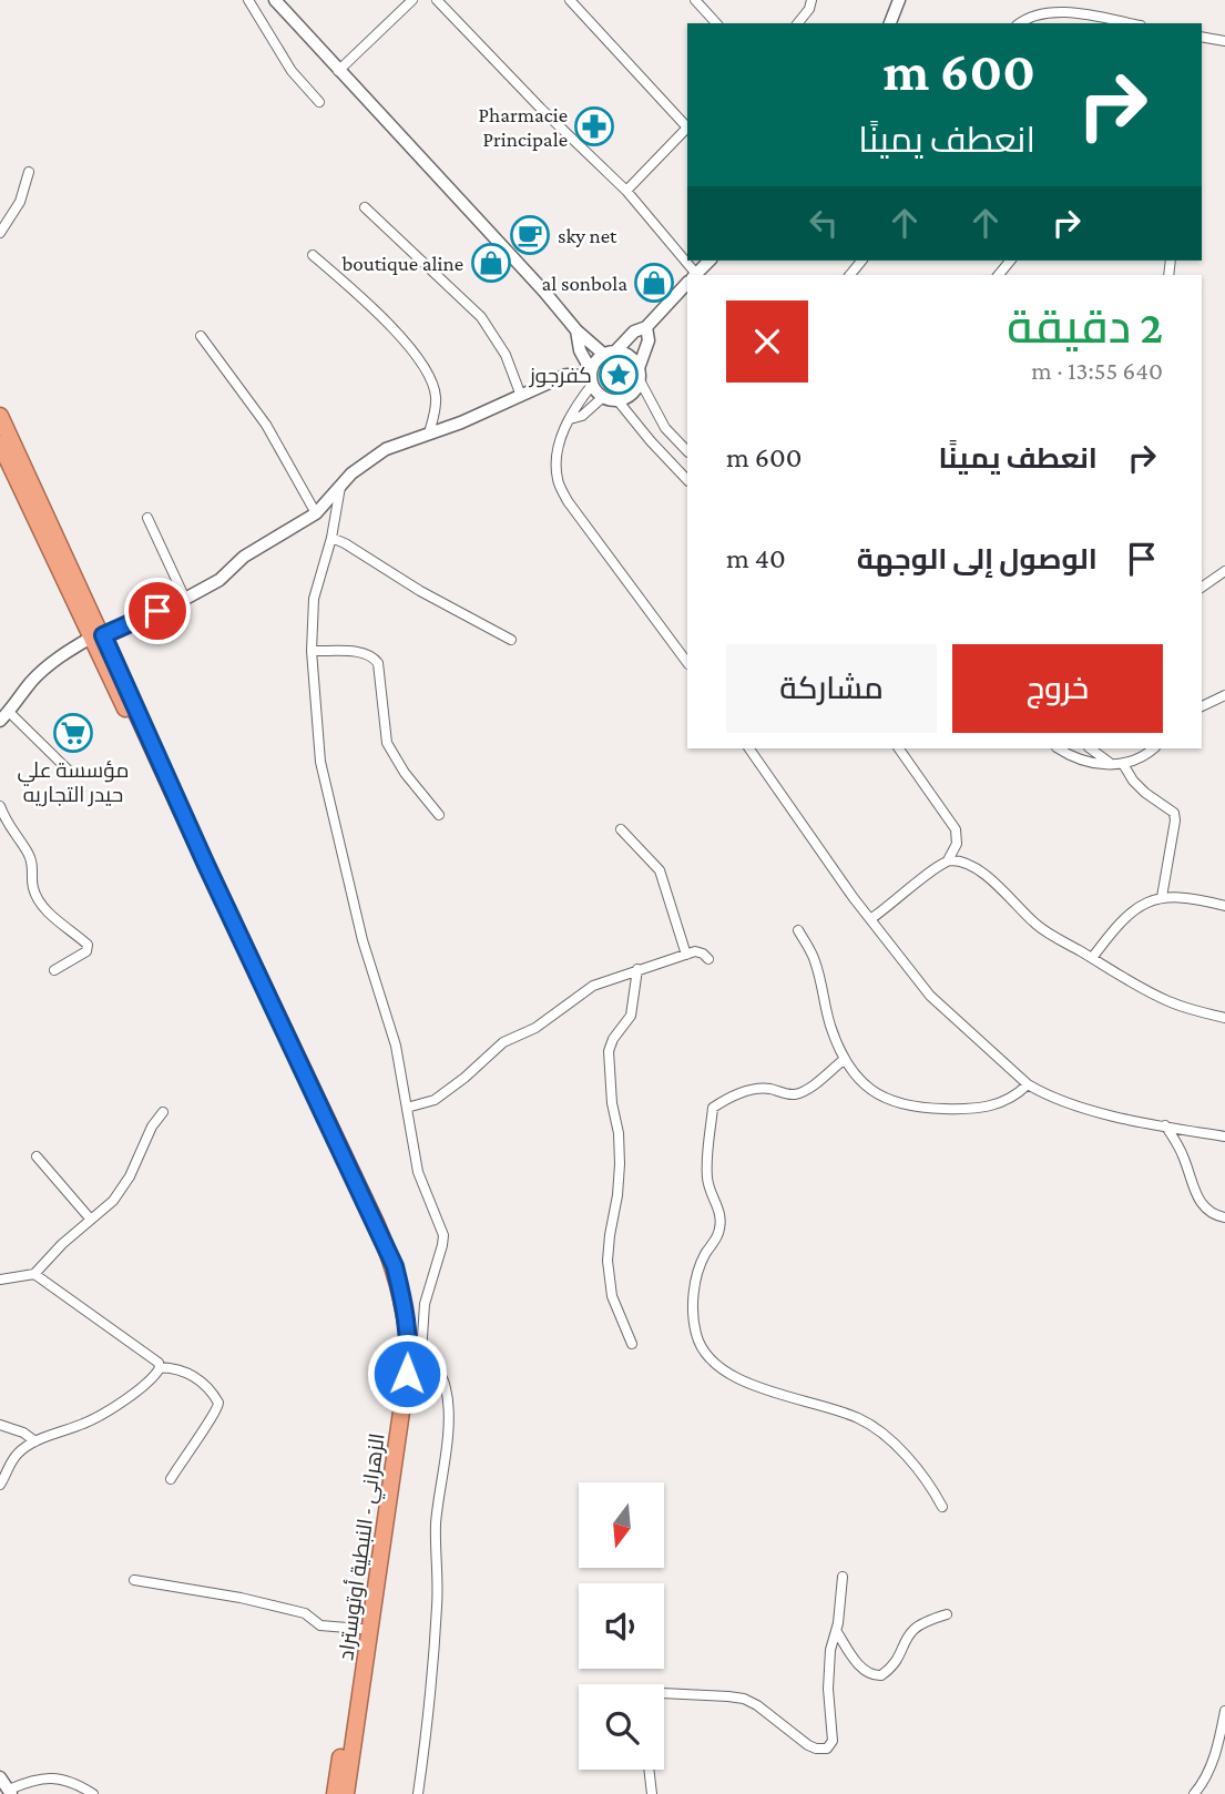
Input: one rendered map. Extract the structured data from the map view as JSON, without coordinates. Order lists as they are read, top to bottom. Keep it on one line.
{"streets":{"highway":["الزهراني - النبطية أوتوستراد"]},"places":{"pharmacy":["Pharmacie Principale"],"cafe":["sky net"],"shop":["boutique aline","al sonbola"],"place":["كفرجوز"],"supermarket":["مؤسسة علي حيدر التجاريه"]},"north":"bottom","page":{"turn":["600 m","انعطف يمينًا"],"heading":["2 دقيقة","640 m · 13:55"],"list":[{"name":"انعطف يمينًا","value":"600 m"},{"name":"الوصول إلى الوجهة","value":"40 m"}],"buttons":["خروج","مشاركة"]}}
